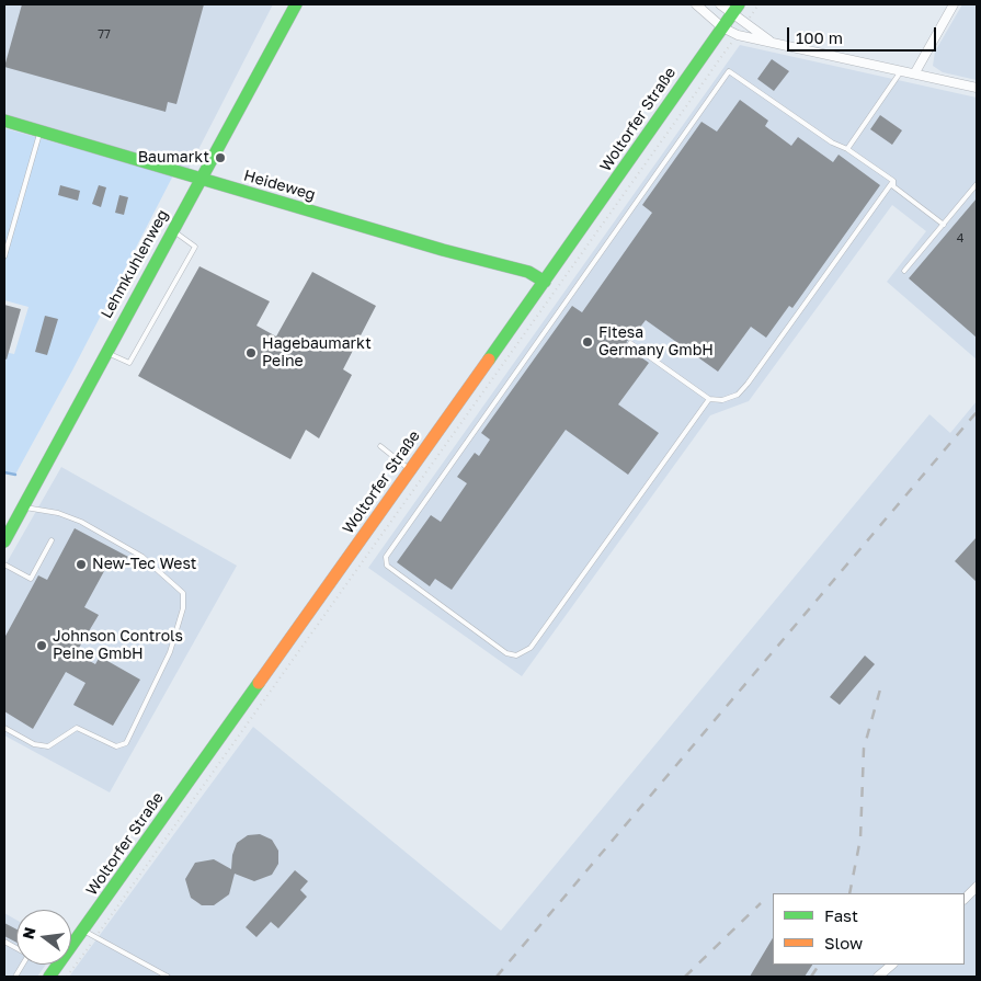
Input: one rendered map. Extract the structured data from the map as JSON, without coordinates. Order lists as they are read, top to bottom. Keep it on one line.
{"streets":{"main road":["Woltorfer Straße","Heideweg","Lehmkuhlenweg"]},"crossings":[["Woltorfer Straße","Heideweg"],["Heideweg","Lehmkuhlenweg"]],"places":["Baumarkt","Fitesa Germany GmbH","Hagebaumarkt Peine","New-Tec West","Johnson Controls Peine GmbH"],"house_numbers":["77","4"],"legend":["Fast","Slow"],"scale_bar":"100 m","north":"left"}
